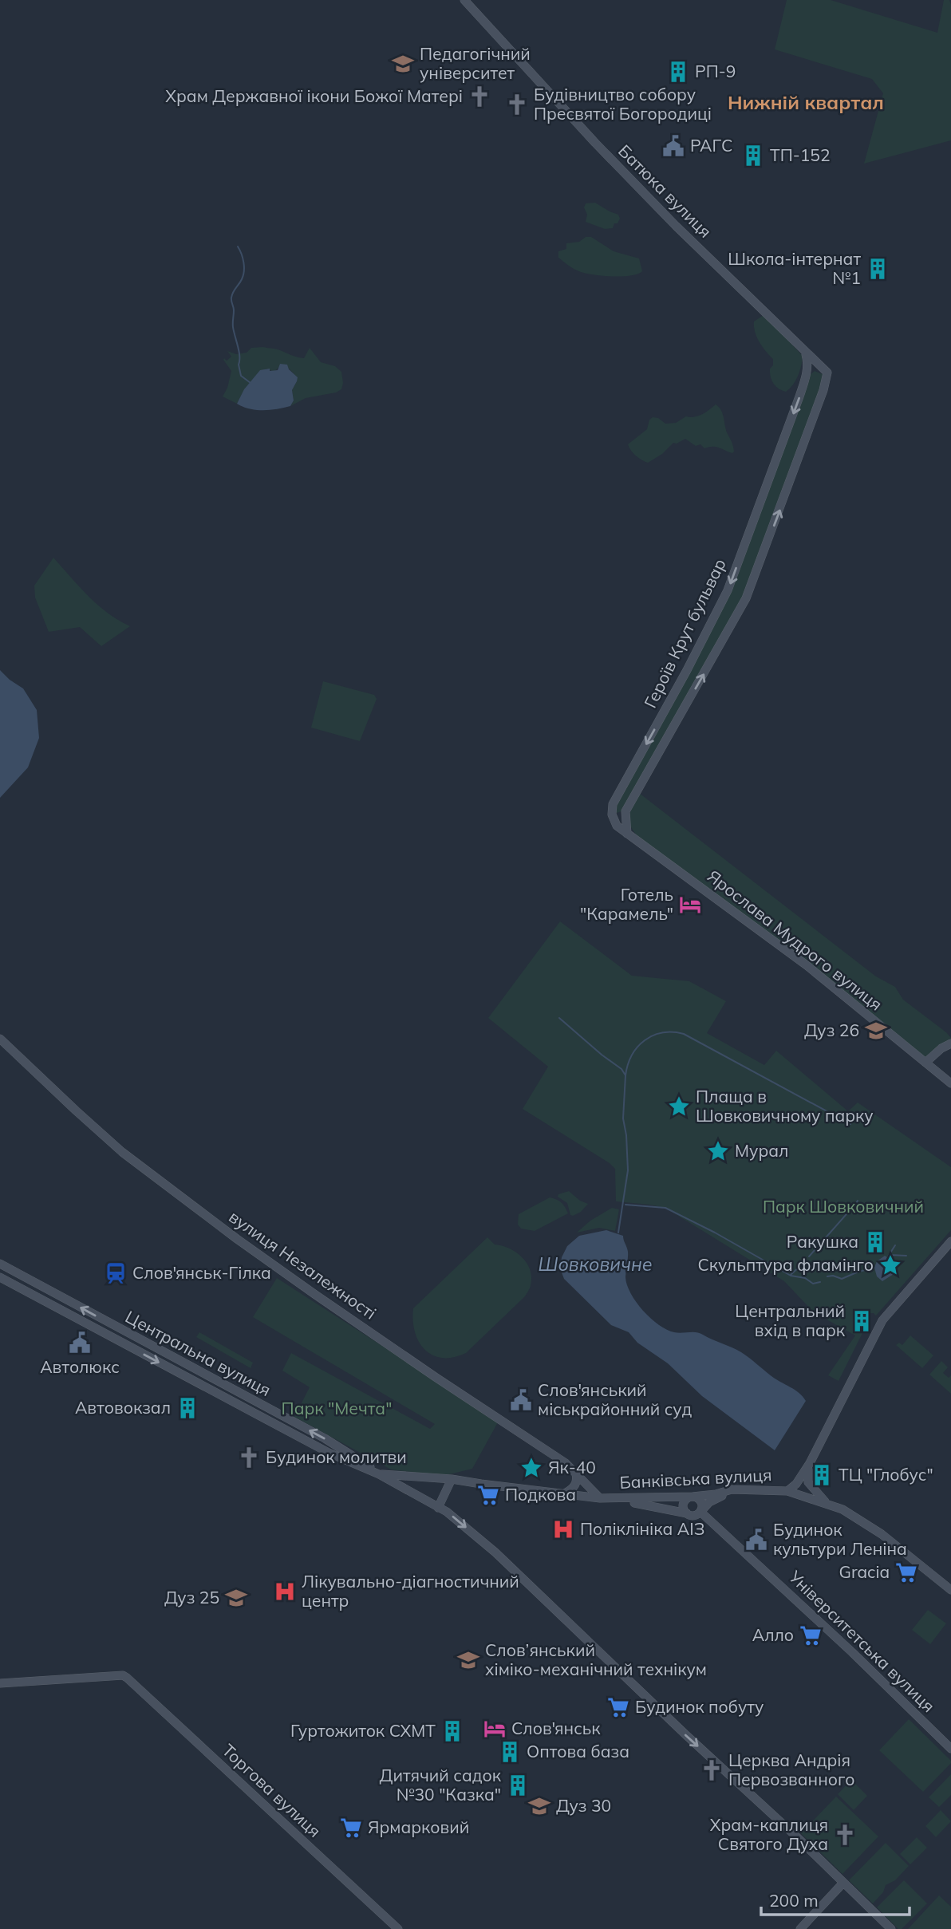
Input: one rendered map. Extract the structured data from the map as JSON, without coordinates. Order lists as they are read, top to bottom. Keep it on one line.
{"streets":{"street":["Батюка вулиця","Героїв Крут бульвар","Ярослава Мудрого вулиця","вулиця Незалежності","Центральна вулиця","Банківська вулиця","Університетська вулиця","Торгова вулиця"]},"crossings":[["Батюка вулиця","Героїв Крут бульвар"],["Героїв Крут бульвар","Ярослава Мудрого вулиця"],["вулиця Незалежності","Банківська вулиця"],["Центральна вулиця","Банківська вулиця"],["Банківська вулиця","Університетська вулиця"]],"districts":["Нижній квартал"],"water":["Шовковичне"],"parks":["Парк Шовковичний","Парк \"Мечта\""],"places":{"school or university":["Педагогічний університет","Дуз 26","Дуз 25","Слов’янський хіміко-механічний технікум","Дуз 30"],"building":["РП-9","ТП-152","Школа-інтернат №1","Ракушка","Центральний вхід в парк","Автовокзал","ТЦ \"Глобус\"","Гуртожиток СХМТ","Оптова база","Дитячий садок №30 \"Казка\""],"church":["Храм Державної ікони Божої Матері","Будівництво собору Пресвятої Богородиці","Будинок молитви","Церква Андрія Первозванного","Храм-каплиця Святого Духа"],"public building":["РАГС","Автолюкс","Слов'янський міськрайонний суд","Будинок культури Леніна"],"hotel":["Готель \"Карамель\"","Слов'янськ"],"place":["Плаща в Шовковичному парку","Мурал","Скульптура фламінго","Як-40"],"station":["Слов'янськ-Гілка"],"supermarket":["Подкова","Gracia","Алло","Будинок побуту","Ярмарковий"],"hospital":["Поліклініка АІЗ","Лікувально-діагностичний центр"]},"scale_bar":"200 m"}
